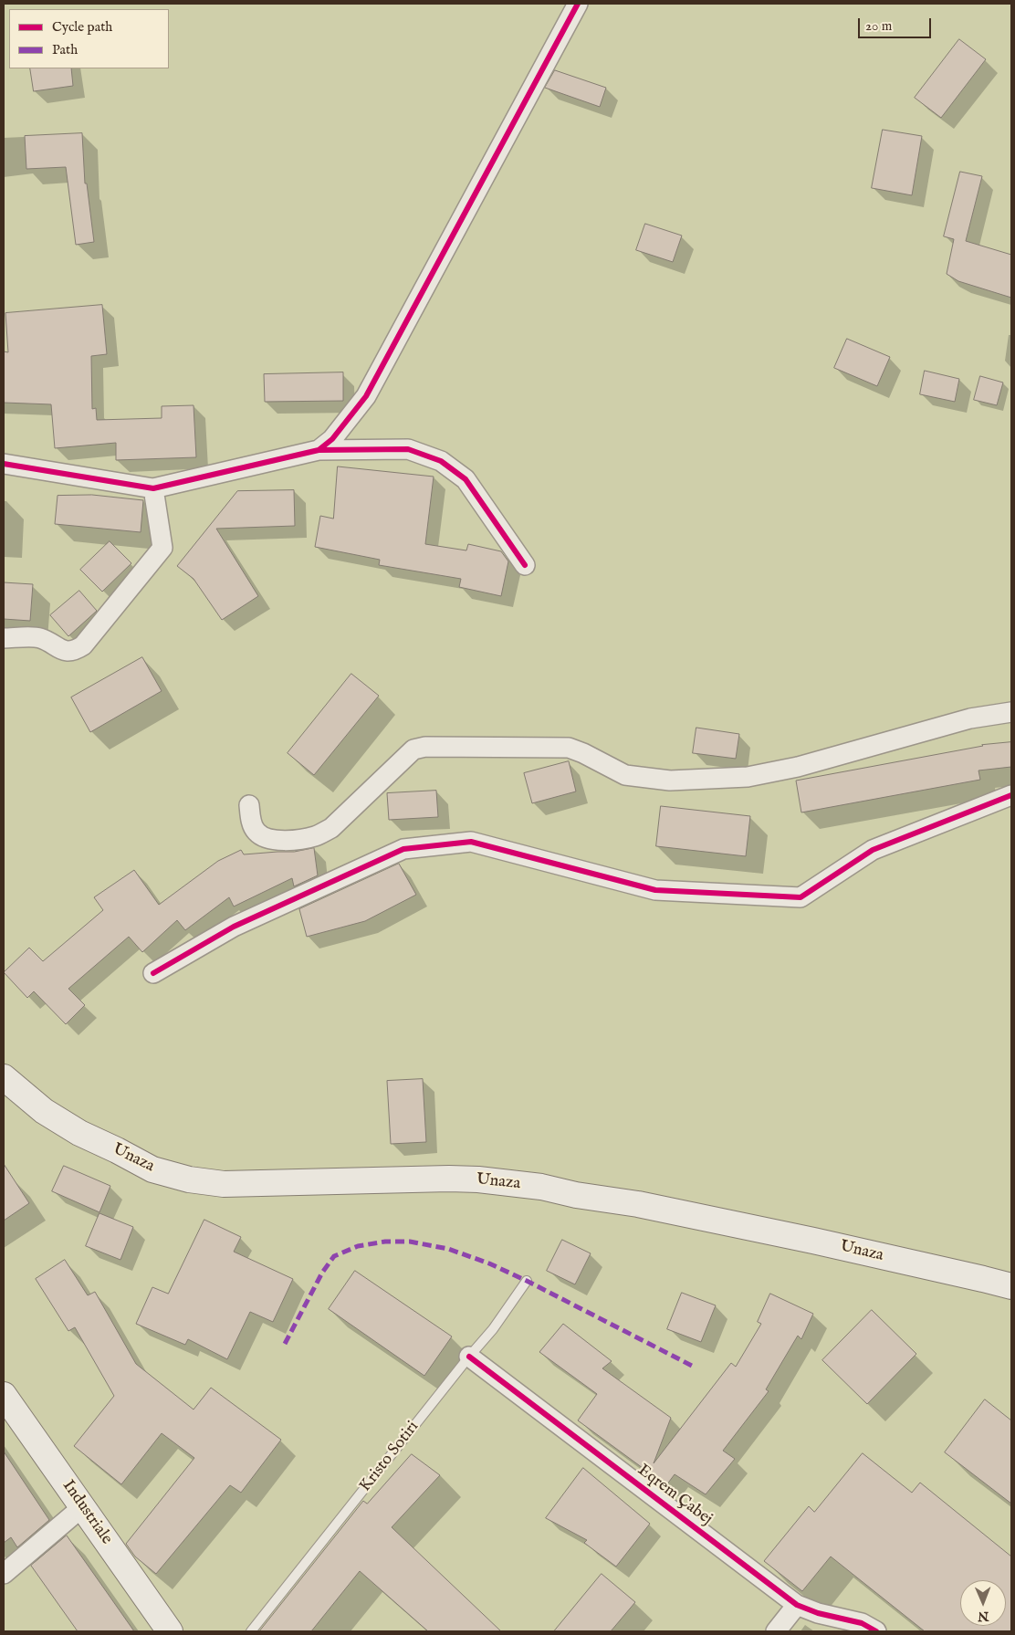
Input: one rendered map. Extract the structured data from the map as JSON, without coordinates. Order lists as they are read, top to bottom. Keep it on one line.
{"streets":{"main road":["Unaza","Industriale"],"street":["Eqrem Çabej"],"lane":["Kristo Sotiri"]},"crossings":[["Kristo Sotiri","Eqrem Çabej"]],"legend":["Cycle path","Path"],"scale_bar":"20 m","north":"bottom"}
